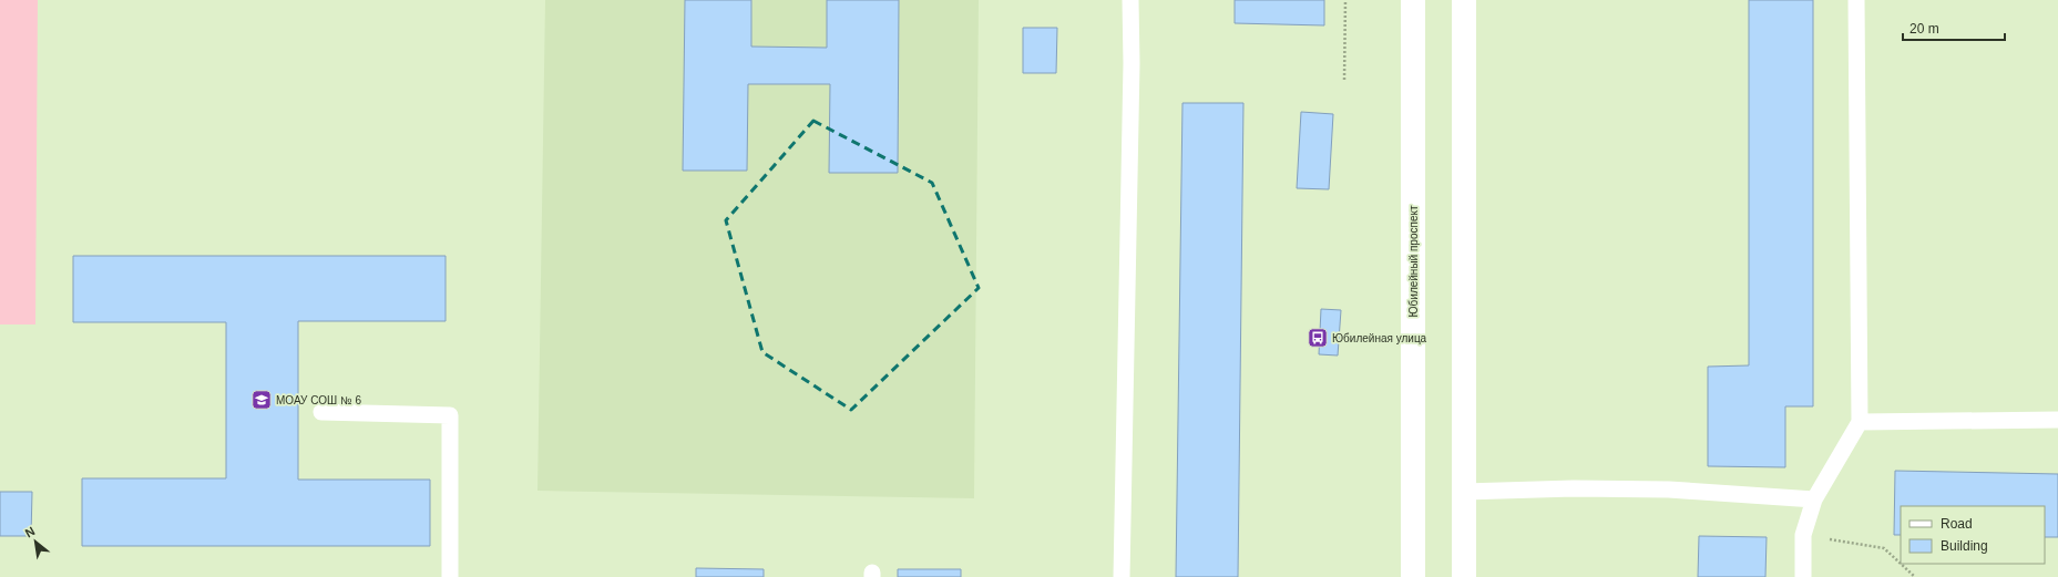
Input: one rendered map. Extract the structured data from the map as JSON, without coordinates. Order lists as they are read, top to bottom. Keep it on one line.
{"streets":{"main road":["Юбилейный проспект"]},"places":{"bus stop":["Юбилейная улица"],"school or university":["МОАУ СОШ № 6"]},"legend":["Road","Building"],"scale_bar":"20 m","north":"top left"}
